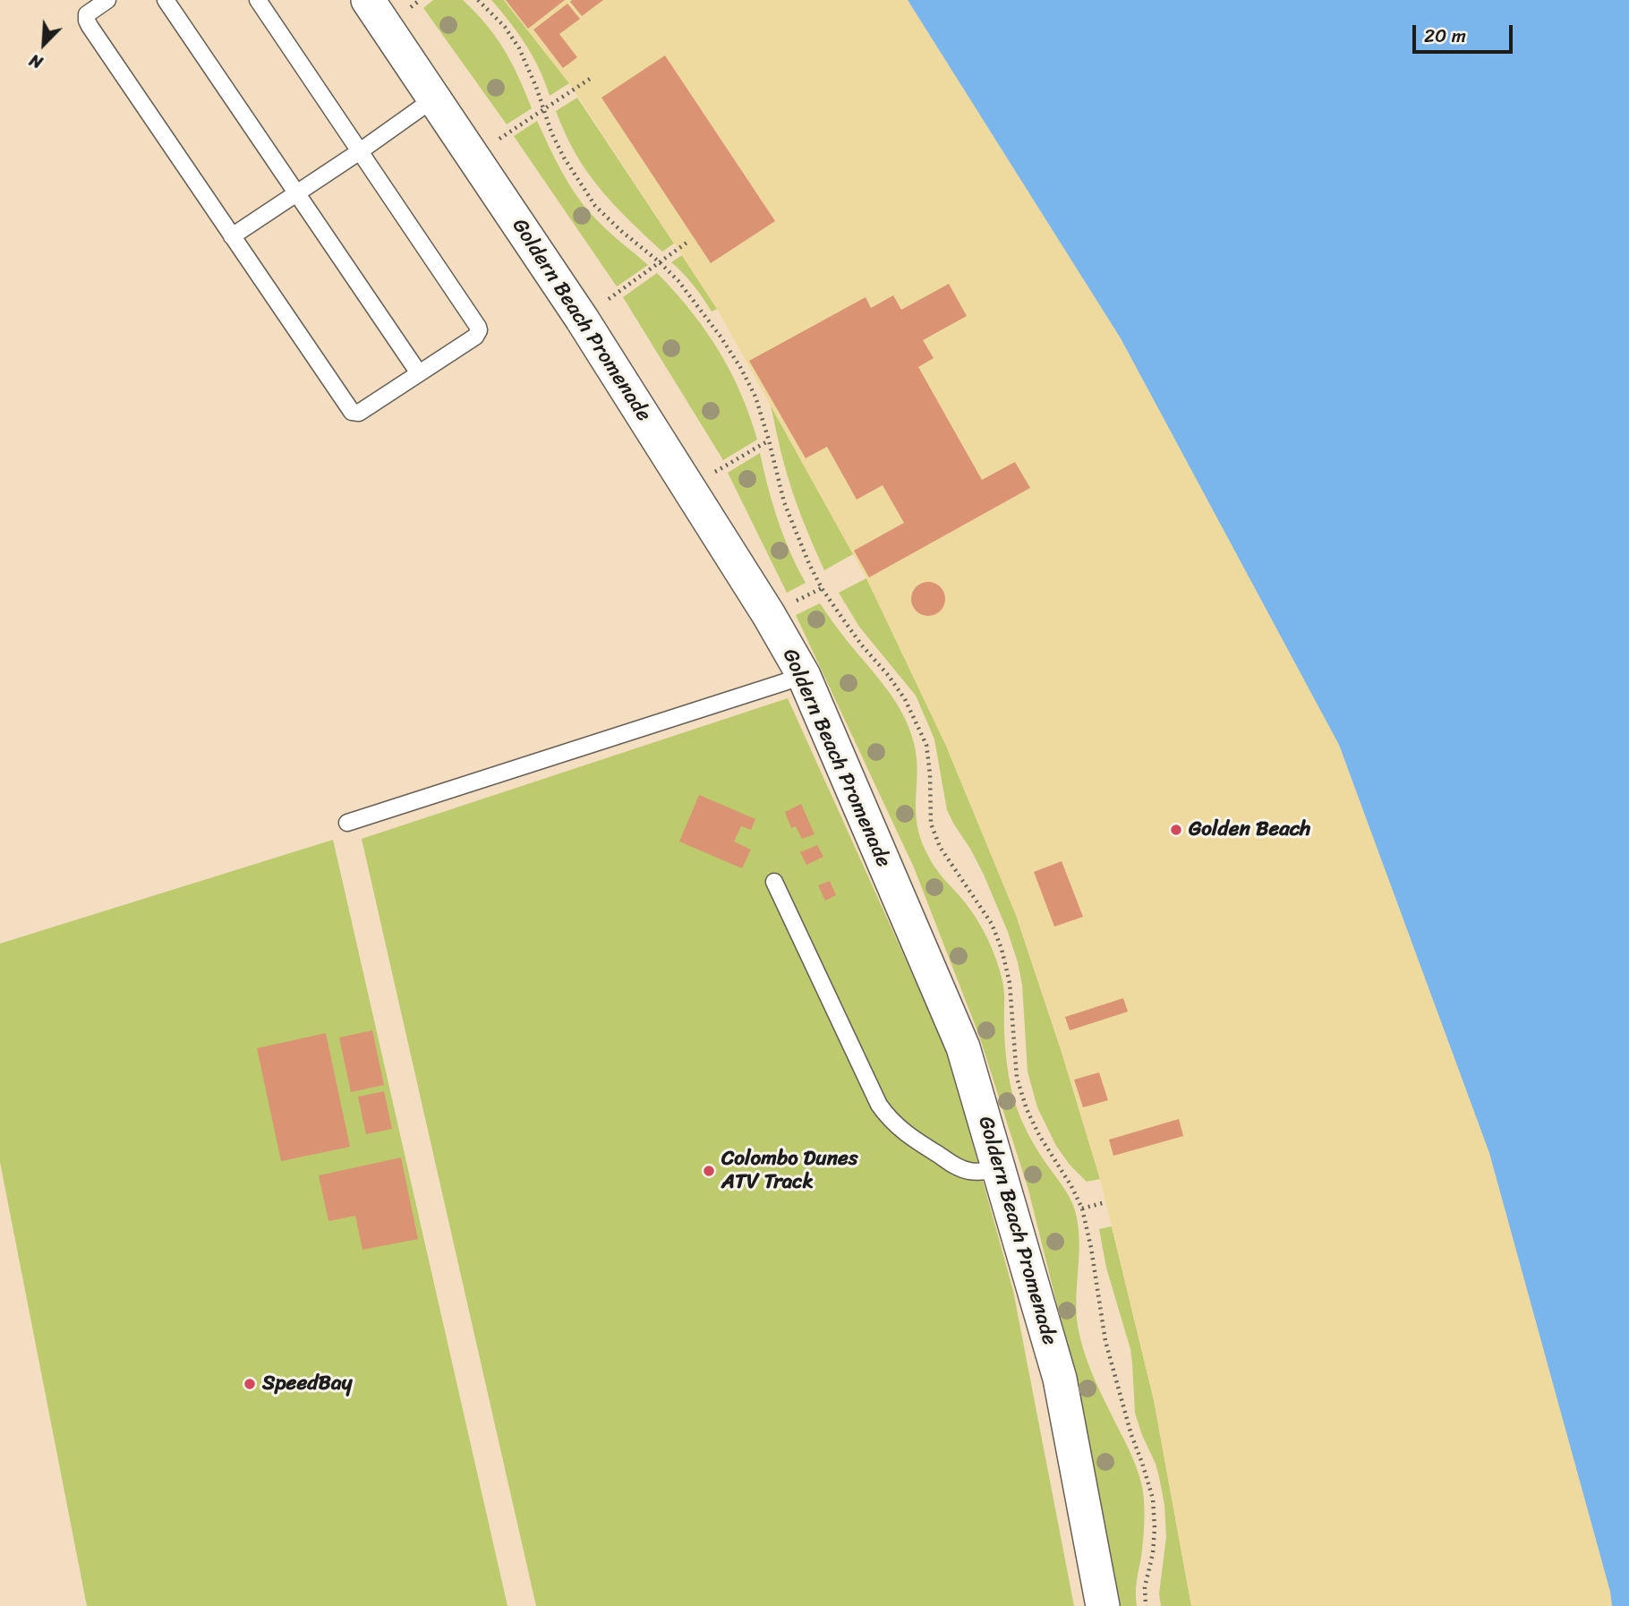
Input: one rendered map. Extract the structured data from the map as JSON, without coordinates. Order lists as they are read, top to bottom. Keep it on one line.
{"streets":{"street":["Goldern Beach Promenade"]},"places":["Golden Beach","Colombo Dunes ATV Track","SpeedBay"],"scale_bar":"20 m","north":"bottom left"}
